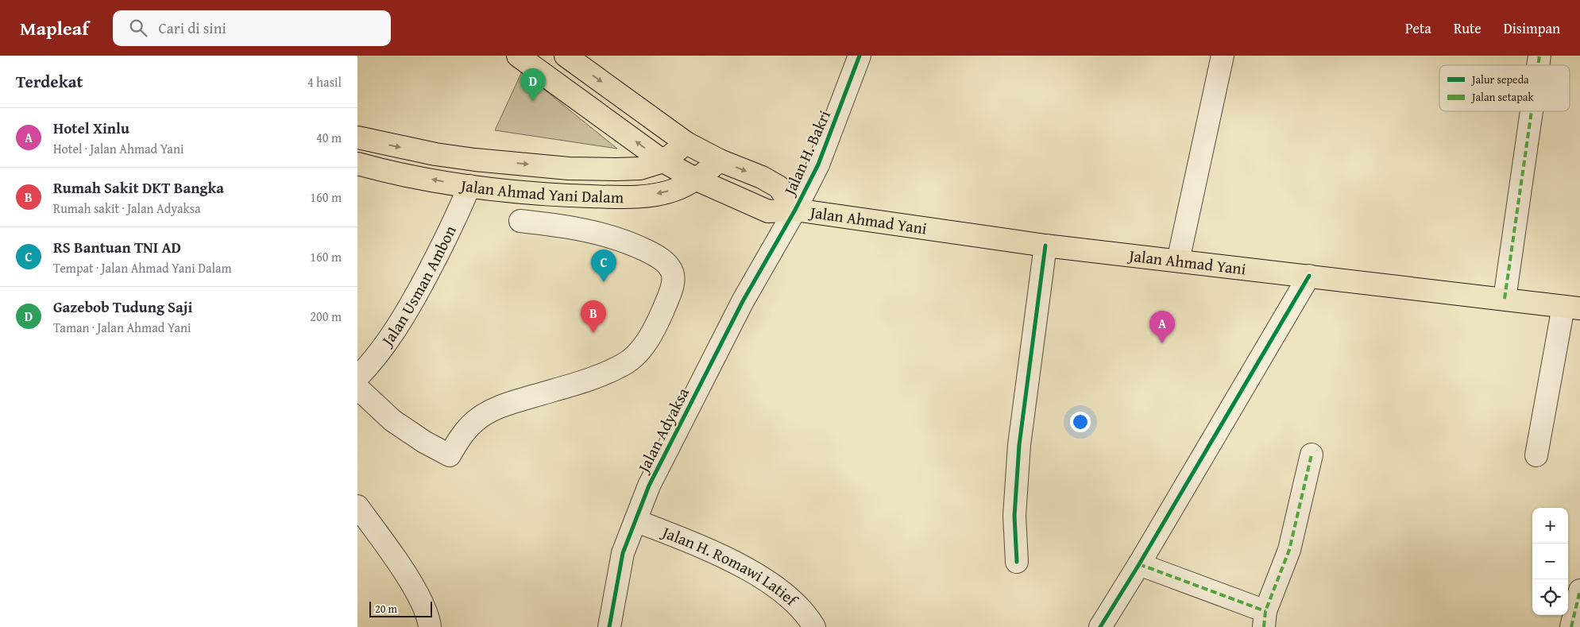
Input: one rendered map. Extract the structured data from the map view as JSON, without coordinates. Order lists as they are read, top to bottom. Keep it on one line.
{"streets":{"main road":["Jalan Ahmad Yani Dalam","Jalan Ahmad Yani"],"street":["Jalan H. Bakri","Jalan Usman Ambon","Jalan Adyaksa","Jalan H. Romawi Latief"]},"crossings":[["Jalan H. Bakri","Jalan Ahmad Yani"],["Jalan H. Bakri","Jalan Adyaksa"],["Jalan Ahmad Yani Dalam","Jalan Ahmad Yani"],["Jalan Ahmad Yani Dalam","Jalan Usman Ambon"],["Jalan Adyaksa","Jalan H. Romawi Latief"]],"legend":["Jalur sepeda","Jalan setapak"],"scale_bar":"20 m","page":{"header":"Mapleaf","search":"Cari di sini","nav":["Peta","Rute","Disimpan"],"heading":["Terdekat","4 hasil"],"pins":["D","C","B","A"],"list":[{"mark":"A","name":"Hotel Xinlu","note":"Hotel · Jalan Ahmad Yani","value":"40 m"},{"mark":"B","name":"Rumah Sakit DKT Bangka","note":"Rumah sakit · Jalan Adyaksa","value":"160 m"},{"mark":"C","name":"RS Bantuan TNI AD","note":"Tempat · Jalan Ahmad Yani Dalam","value":"160 m"},{"mark":"D","name":"Gazebob Tudung Saji","note":"Taman · Jalan Ahmad Yani","value":"200 m"}],"map_buttons":["+","−"],"scale":"20 m"}}
